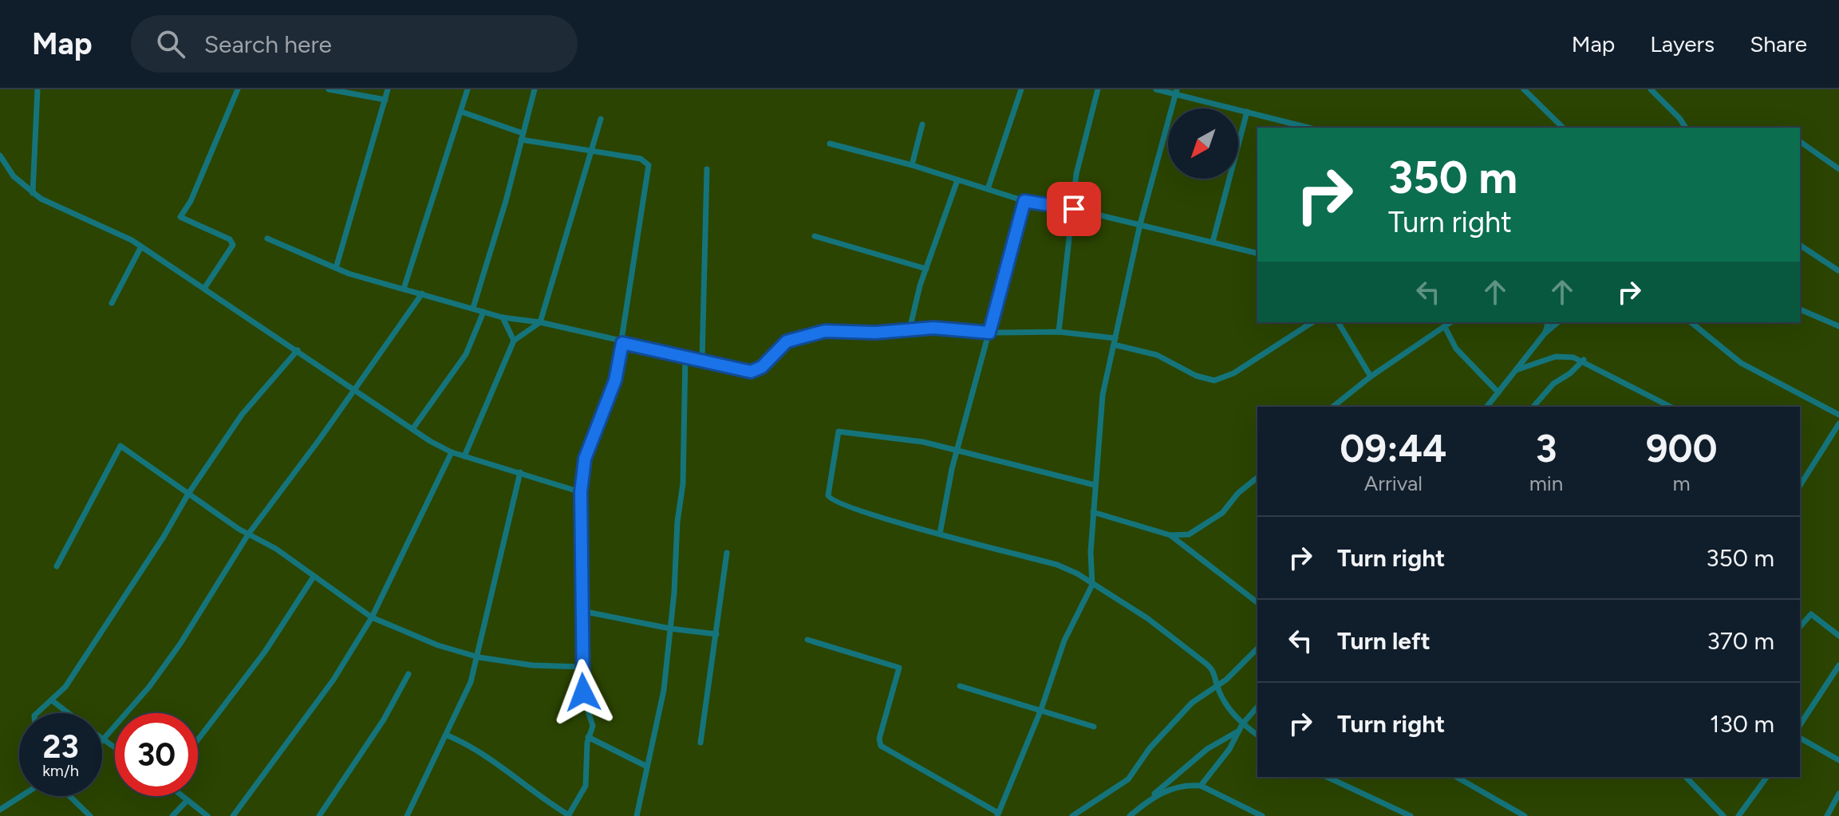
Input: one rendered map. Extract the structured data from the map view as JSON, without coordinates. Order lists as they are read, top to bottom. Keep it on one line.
{"north":"bottom left","page":{"header":"Map","search":"Search here","nav":["Map","Layers","Share"],"turn":["350 m","Turn right"],"eta":["09:44","Arrival","3","min","900","m"],"list":[{"name":"Turn right","value":"350 m"},{"name":"Turn left","value":"370 m"},{"name":"Turn right","value":"130 m"}],"speed":"23 km/h","limit":"30"}}
